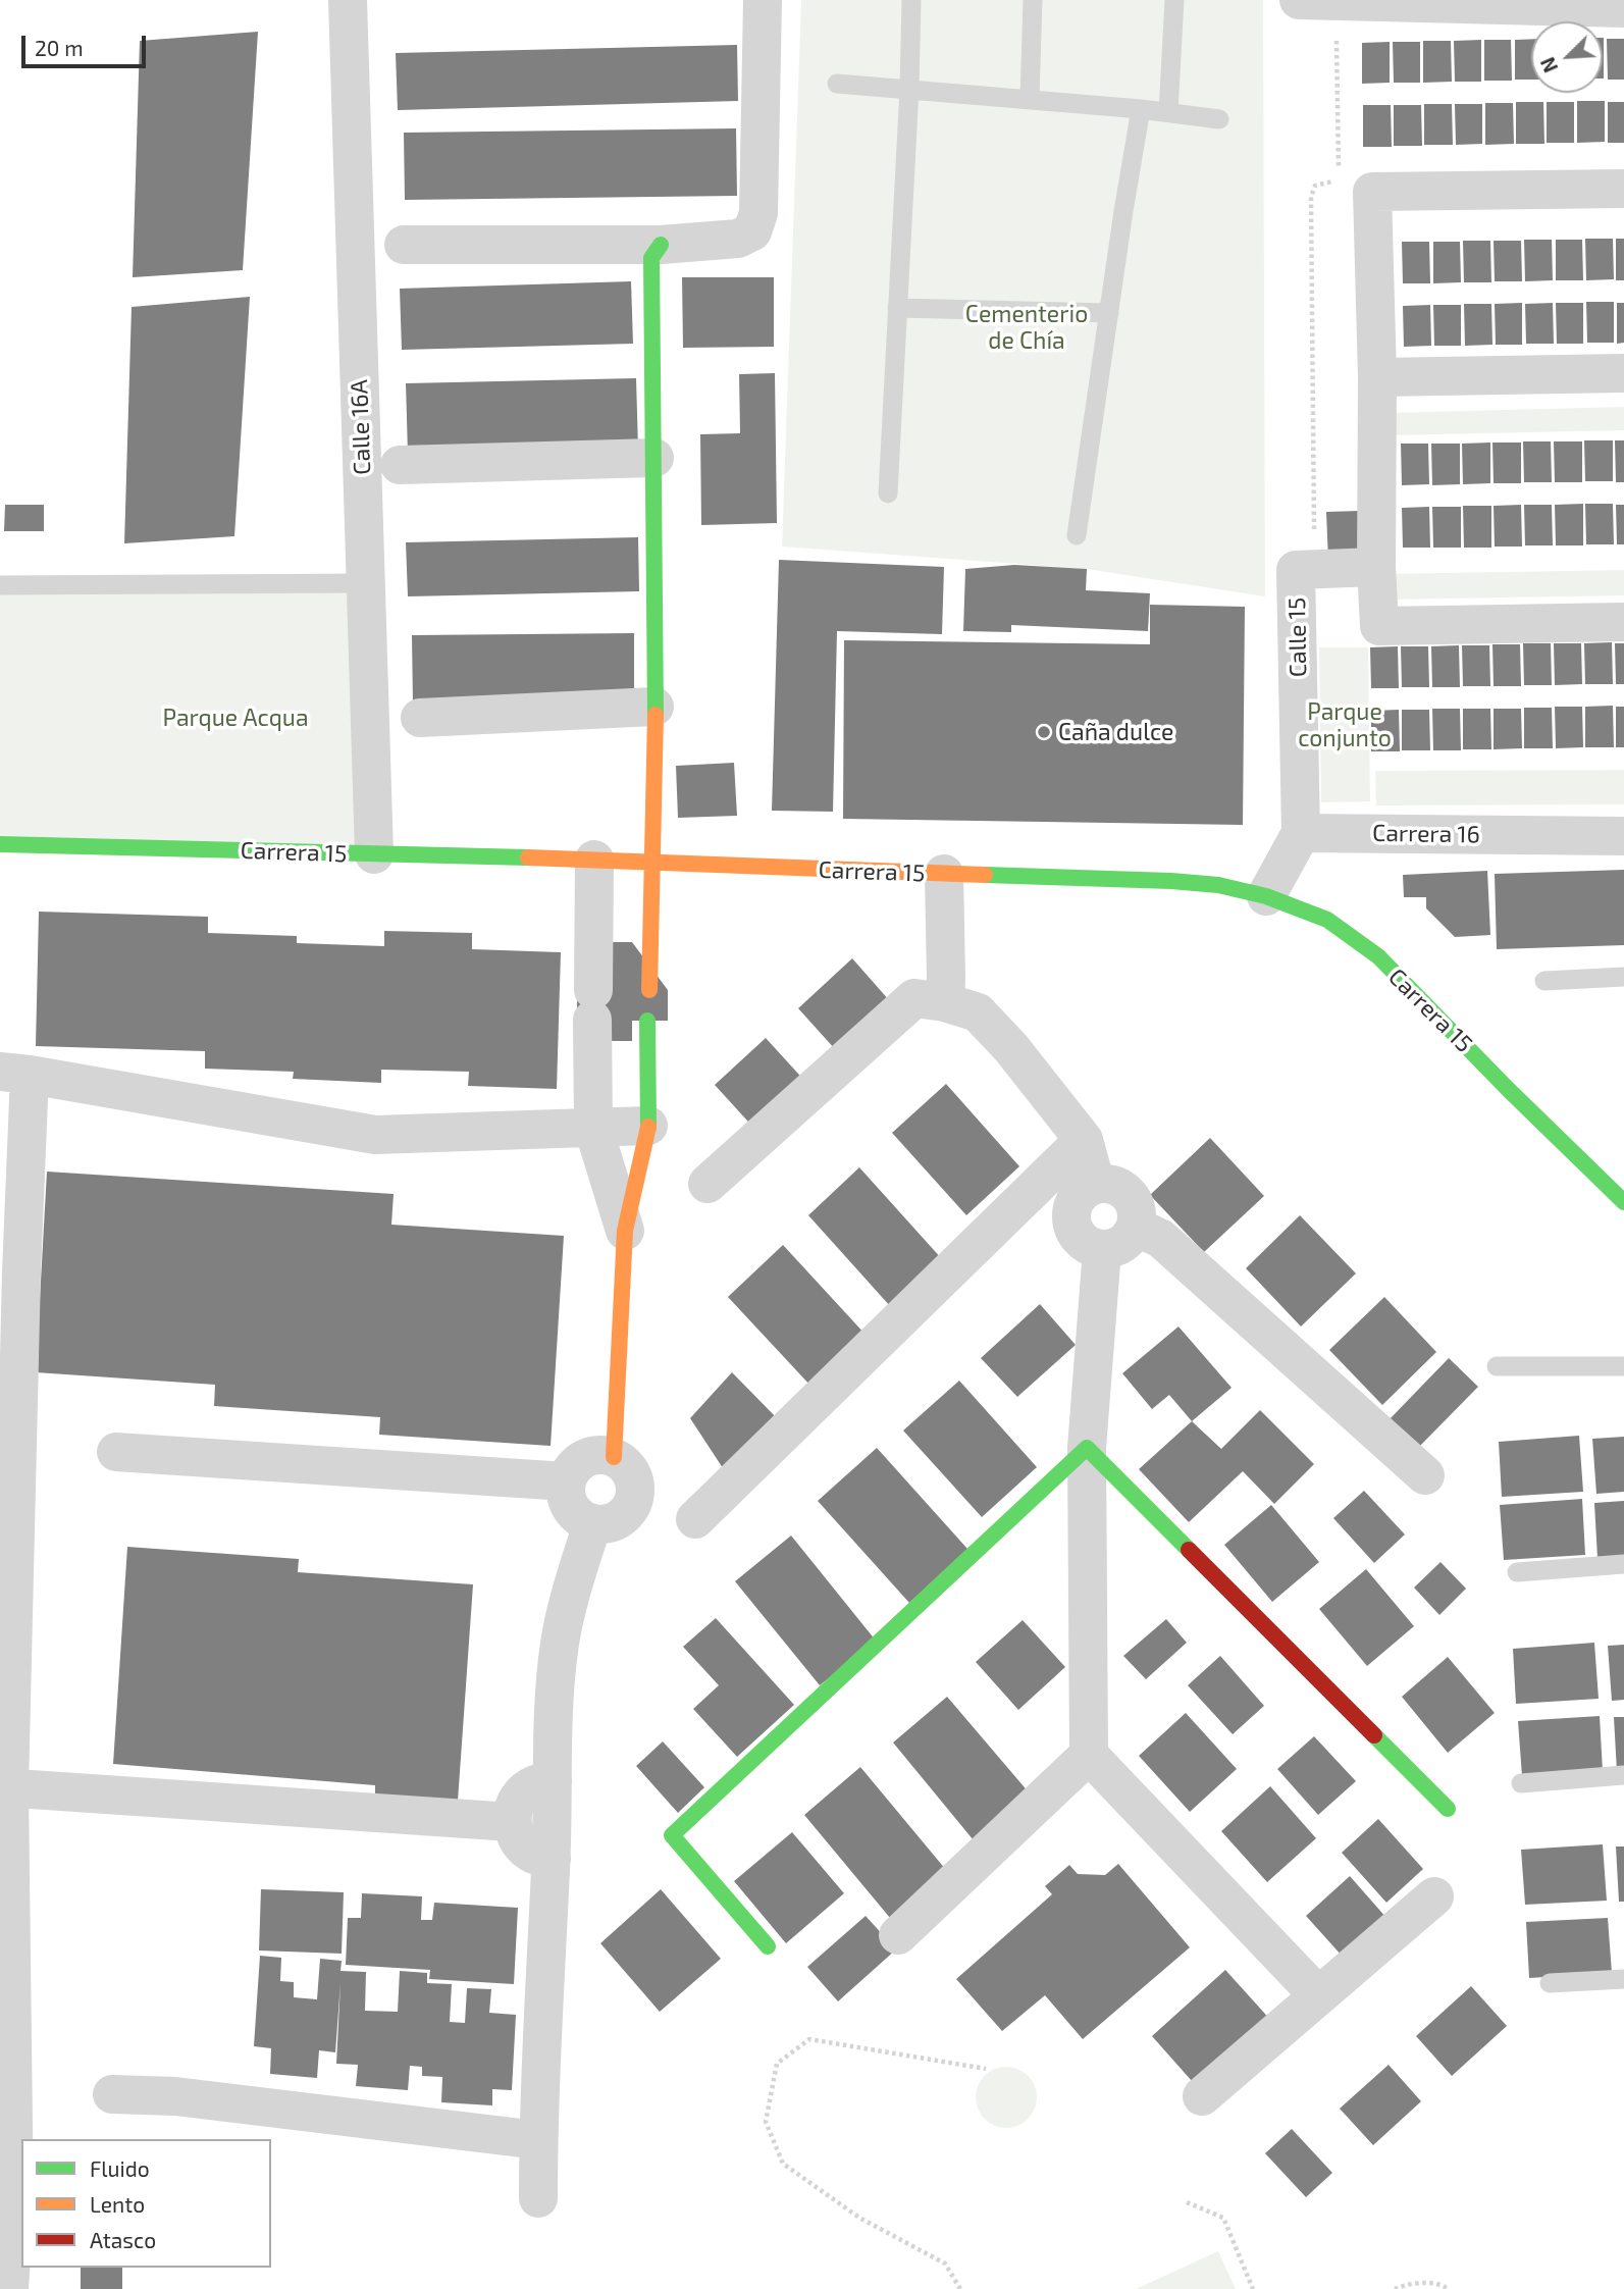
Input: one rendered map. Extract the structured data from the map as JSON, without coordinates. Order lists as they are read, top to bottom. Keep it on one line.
{"streets":{"street":["Calle 16A","Calle 15","Carrera 16","Carrera 15"]},"crossings":[["Calle 16A","Carrera 15"],["Calle 15","Carrera 16"]],"parks":["Cementerio de Chía","Parque conjunto","Parque Acqua"],"places":["Caña dulce"],"legend":["Fluido","Lento","Atasco"],"scale_bar":"20 m","north":"bottom left"}
